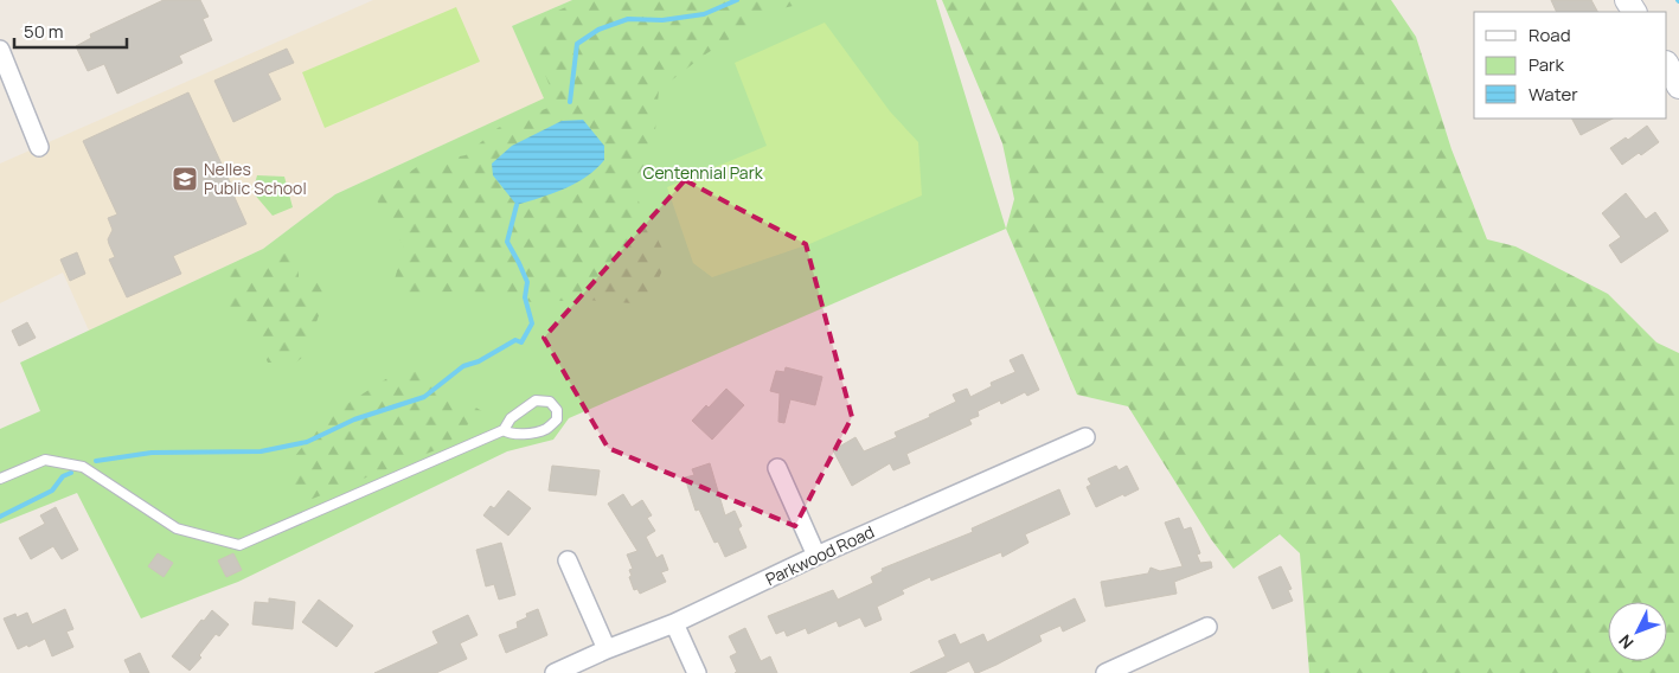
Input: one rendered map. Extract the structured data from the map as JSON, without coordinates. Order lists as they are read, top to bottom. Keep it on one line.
{"streets":{"street":["Parkwood Road"]},"parks":["Centennial Park"],"places":{"school or university":["Nelles Public School"]},"legend":["Road","Park","Water"],"scale_bar":"50 m","north":"bottom left"}
